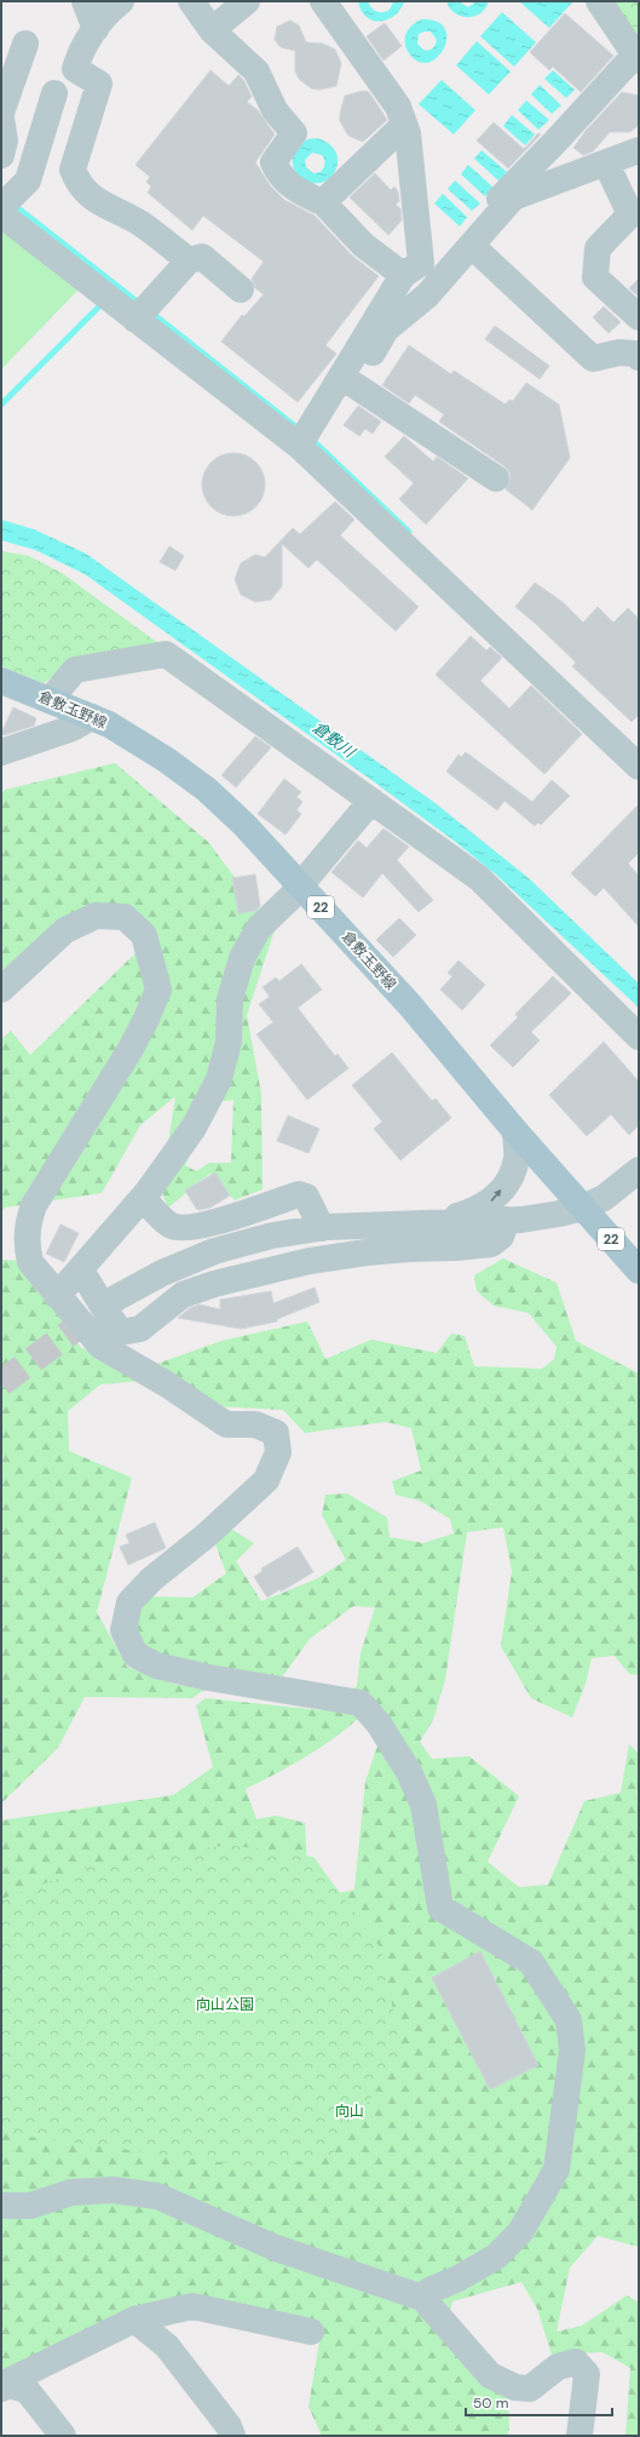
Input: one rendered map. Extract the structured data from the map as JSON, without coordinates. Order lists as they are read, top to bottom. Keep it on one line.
{"streets":{"main road":["倉敷玉野線","22"]},"water":["倉敷川"],"parks":["向山公園","向山"],"scale_bar":"50 m"}
